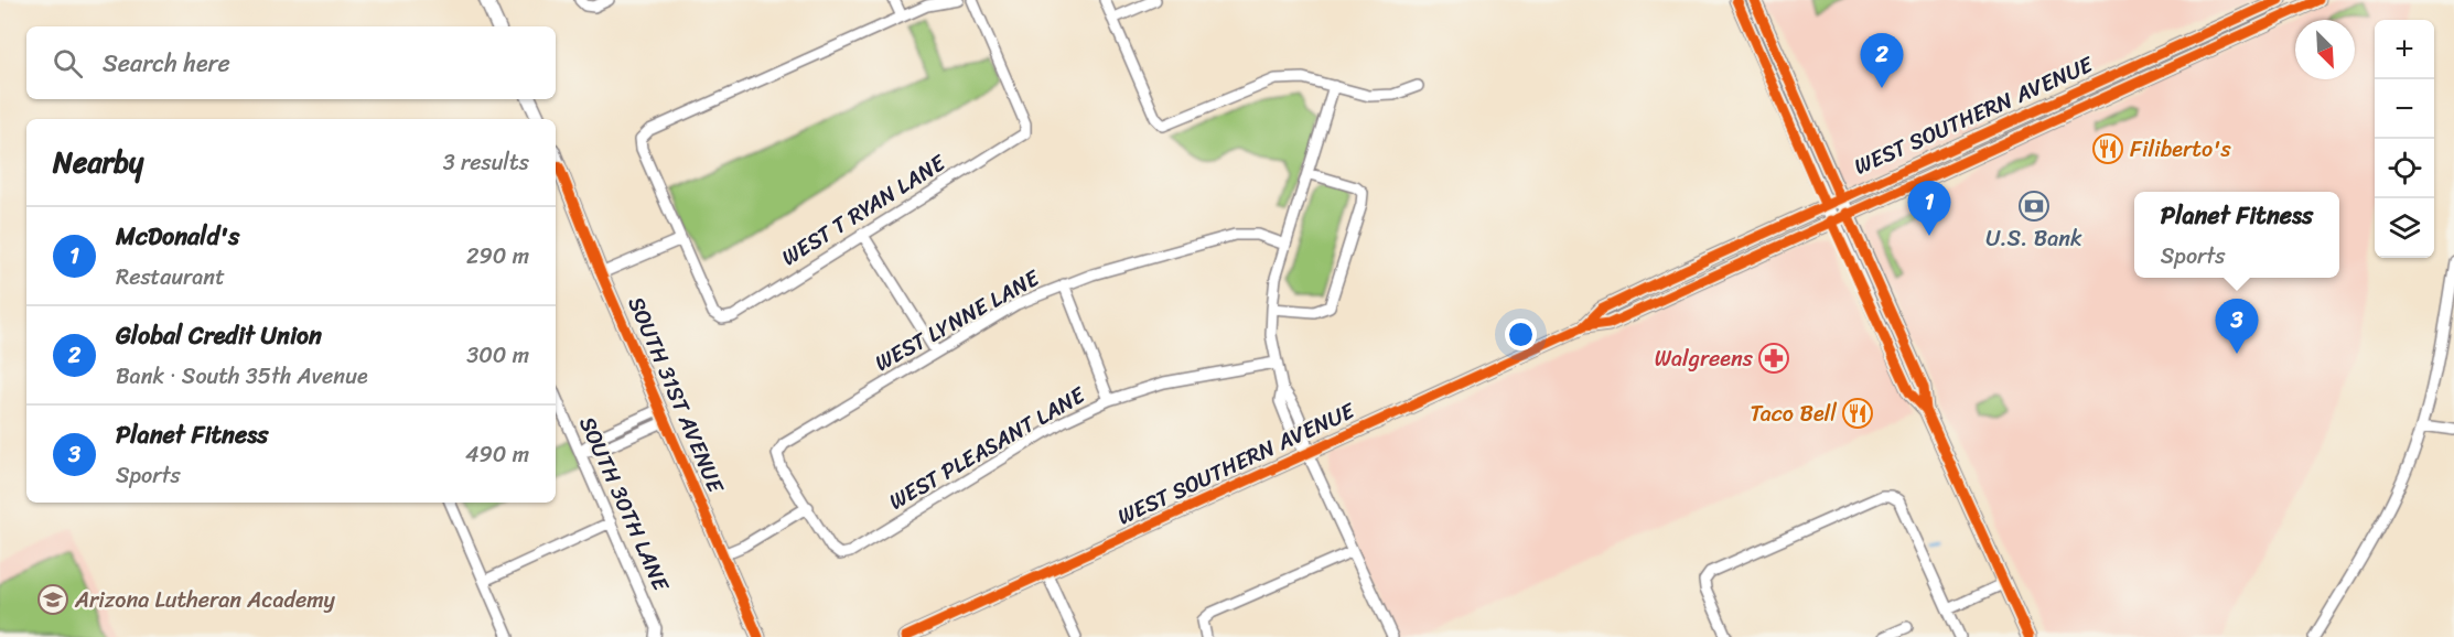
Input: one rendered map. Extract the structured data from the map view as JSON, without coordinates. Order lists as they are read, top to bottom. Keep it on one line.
{"streets":{"main road":["WEST SOUTHERN AVENUE","SOUTH 31ST AVENUE"],"street":["WEST T RYAN LANE","WEST LYNNE LANE","WEST PLEASANT LANE","SOUTH 30TH LANE"]},"crossings":[["WEST LYNNE LANE","WEST PLEASANT LANE"]],"places":{"restaurant":["Filiberto's","Taco Bell"],"bank":["U.S. Bank"],"pharmacy":["Walgreens"],"school or university":["Arizona Lutheran Academy"]},"north":"bottom right","page":{"map_buttons":["+","−"],"search":"Search here","pins":["2","1","3"],"heading":["Nearby","3 results"],"popup":["Planet Fitness","Sports"],"list":[{"mark":"1","name":"McDonald's","note":"Restaurant","value":"290 m"},{"mark":"2","name":"Global Credit Union","note":"Bank · South 35th Avenue","value":"300 m"},{"mark":"3","name":"Planet Fitness","note":"Sports","value":"490 m"}]}}
